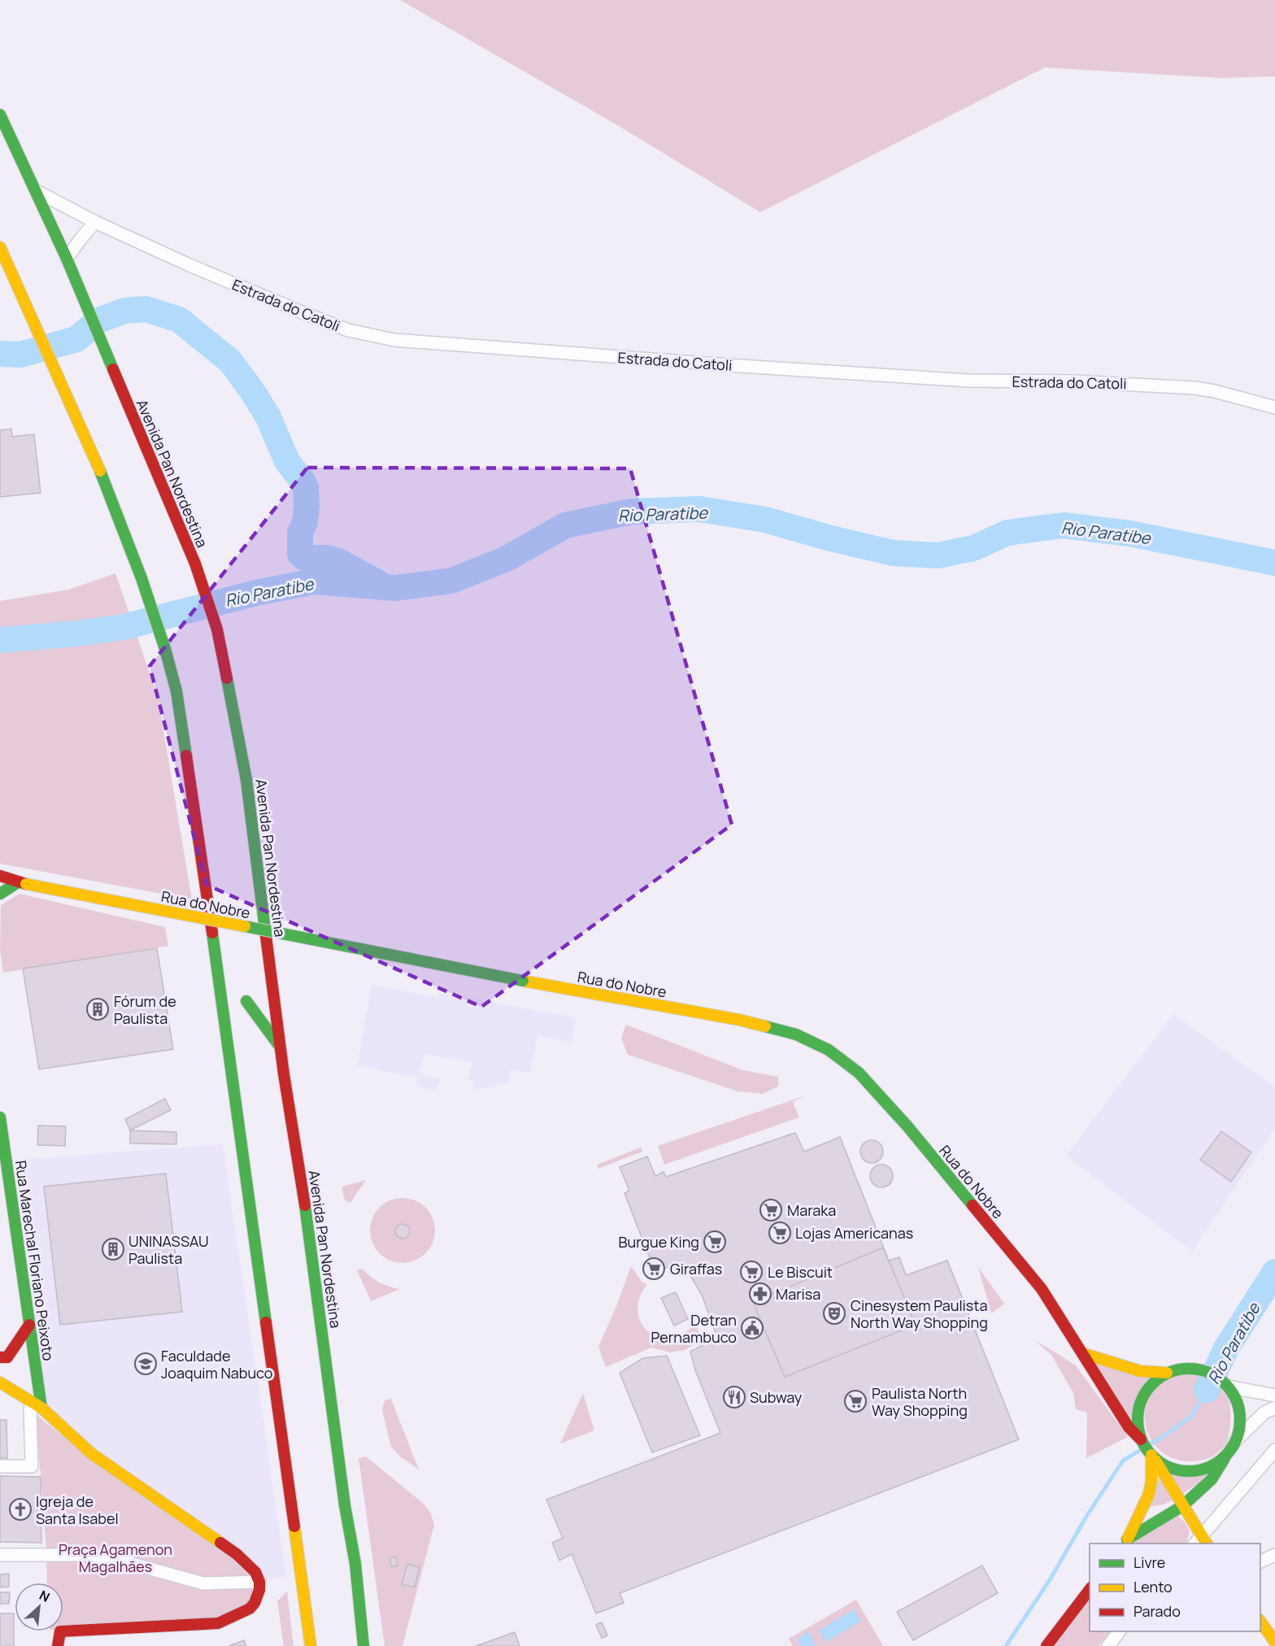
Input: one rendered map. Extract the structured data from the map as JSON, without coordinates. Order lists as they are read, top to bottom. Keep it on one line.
{"streets":{"main road":["Avenida Pan Nordestina","Rua do Nobre","Rua Marechal Floriano Peixoto"],"street":["Estrada do Catoli"]},"crossings":[["Estrada do Catoli","Avenida Pan Nordestina"]],"water":["Rio Paratibe"],"parks":["Praça Agamenon Magalhães"],"places":{"building":["Fórum de Paulista","UNINASSAU Paulista"],"supermarket":["Maraka","Lojas Americanas","Burgue King","Giraffas","Le Biscuit","Paulista North Way Shopping"],"pharmacy":["Marisa"],"theatre":["Cinesystem Paulista North Way Shopping"],"public building":["Detran Pernambuco"],"school or university":["Faculdade Joaquim Nabuco"],"restaurant":["Subway"],"church":["Igreja de Santa Isabel"]},"legend":["Livre","Lento","Parado"],"north":"top right"}
